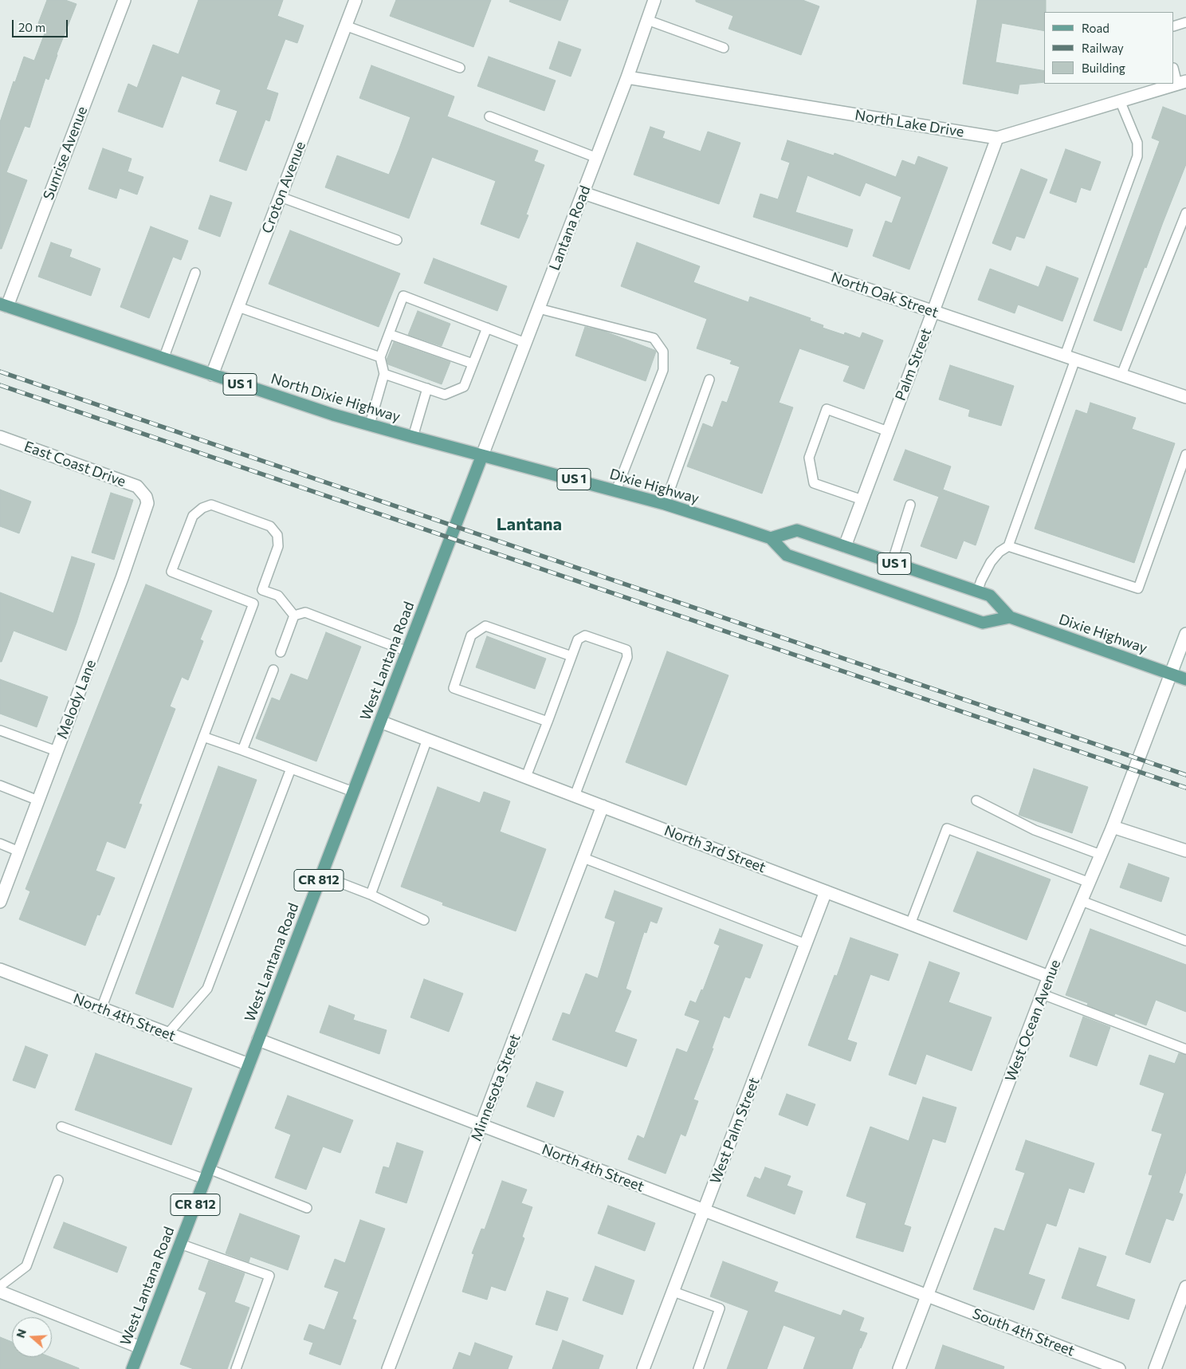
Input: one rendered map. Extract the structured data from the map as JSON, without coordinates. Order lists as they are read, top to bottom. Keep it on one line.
{"streets":{"main road":["US 1","North Dixie Highway","Dixie Highway","West Lantana Road","CR 812"],"street":["North Lake Drive","Sunrise Avenue","Croton Avenue","Lantana Road","North Oak Street","Palm Street","East Coast Drive","Melody Lane","North 3rd Street","North 4th Street","West Ocean Avenue","Minnesota Street","West Palm Street","South 4th Street"]},"crossings":[["North Lake Drive","Lantana Road"],["North Lake Drive","Palm Street"],["Sunrise Avenue","North Dixie Highway"],["Croton Avenue","North Dixie Highway"],["Lantana Road","North Oak Street"],["Lantana Road","North Dixie Highway"],["Lantana Road","Dixie Highway"],["Lantana Road","West Lantana Road"],["North Oak Street","Palm Street"],["Palm Street","Dixie Highway"],["North Dixie Highway","Dixie Highway"],["North Dixie Highway","West Lantana Road"],["East Coast Drive","Melody Lane"],["Dixie Highway","West Lantana Road"],["Dixie Highway","West Ocean Avenue"],["West Lantana Road","North 3rd Street"],["West Lantana Road","North 4th Street"],["North 3rd Street","West Ocean Avenue"],["North 3rd Street","Minnesota Street"],["North 3rd Street","West Palm Street"],["North 4th Street","West Ocean Avenue"],["North 4th Street","Minnesota Street"],["North 4th Street","West Palm Street"],["North 4th Street","South 4th Street"],["West Ocean Avenue","South 4th Street"]],"districts":["Lantana"],"legend":["Road","Railway","Building"],"scale_bar":"20 m","north":"left"}
